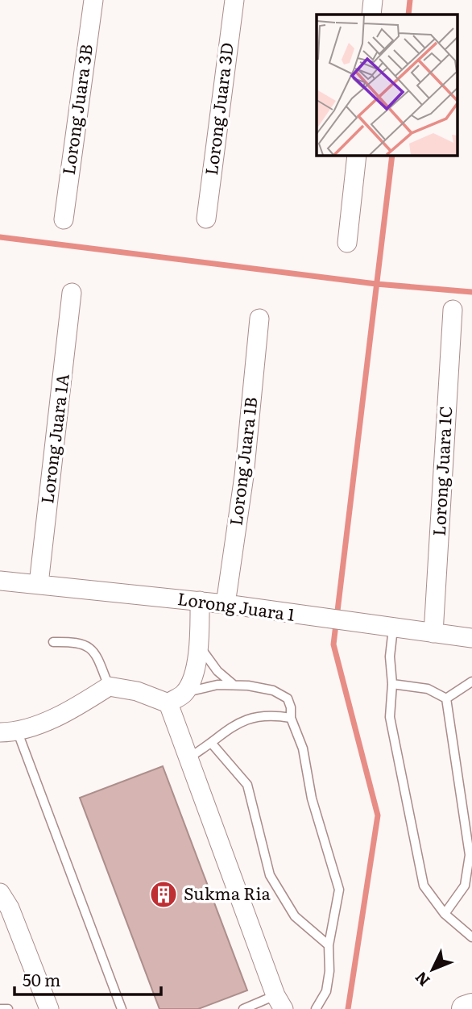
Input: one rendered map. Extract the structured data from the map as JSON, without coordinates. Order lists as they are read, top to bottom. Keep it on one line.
{"streets":{"street":["Lorong Juara 3D","Lorong Juara 3B","Lorong Juara 1A","Lorong Juara 1B","Lorong Juara 1C","Lorong Juara 1"]},"crossings":[["Lorong Juara 1A","Lorong Juara 1"],["Lorong Juara 1B","Lorong Juara 1"],["Lorong Juara 1C","Lorong Juara 1"]],"places":{"building":["Sukma Ria"]},"scale_bar":"50 m","north":"bottom left"}
